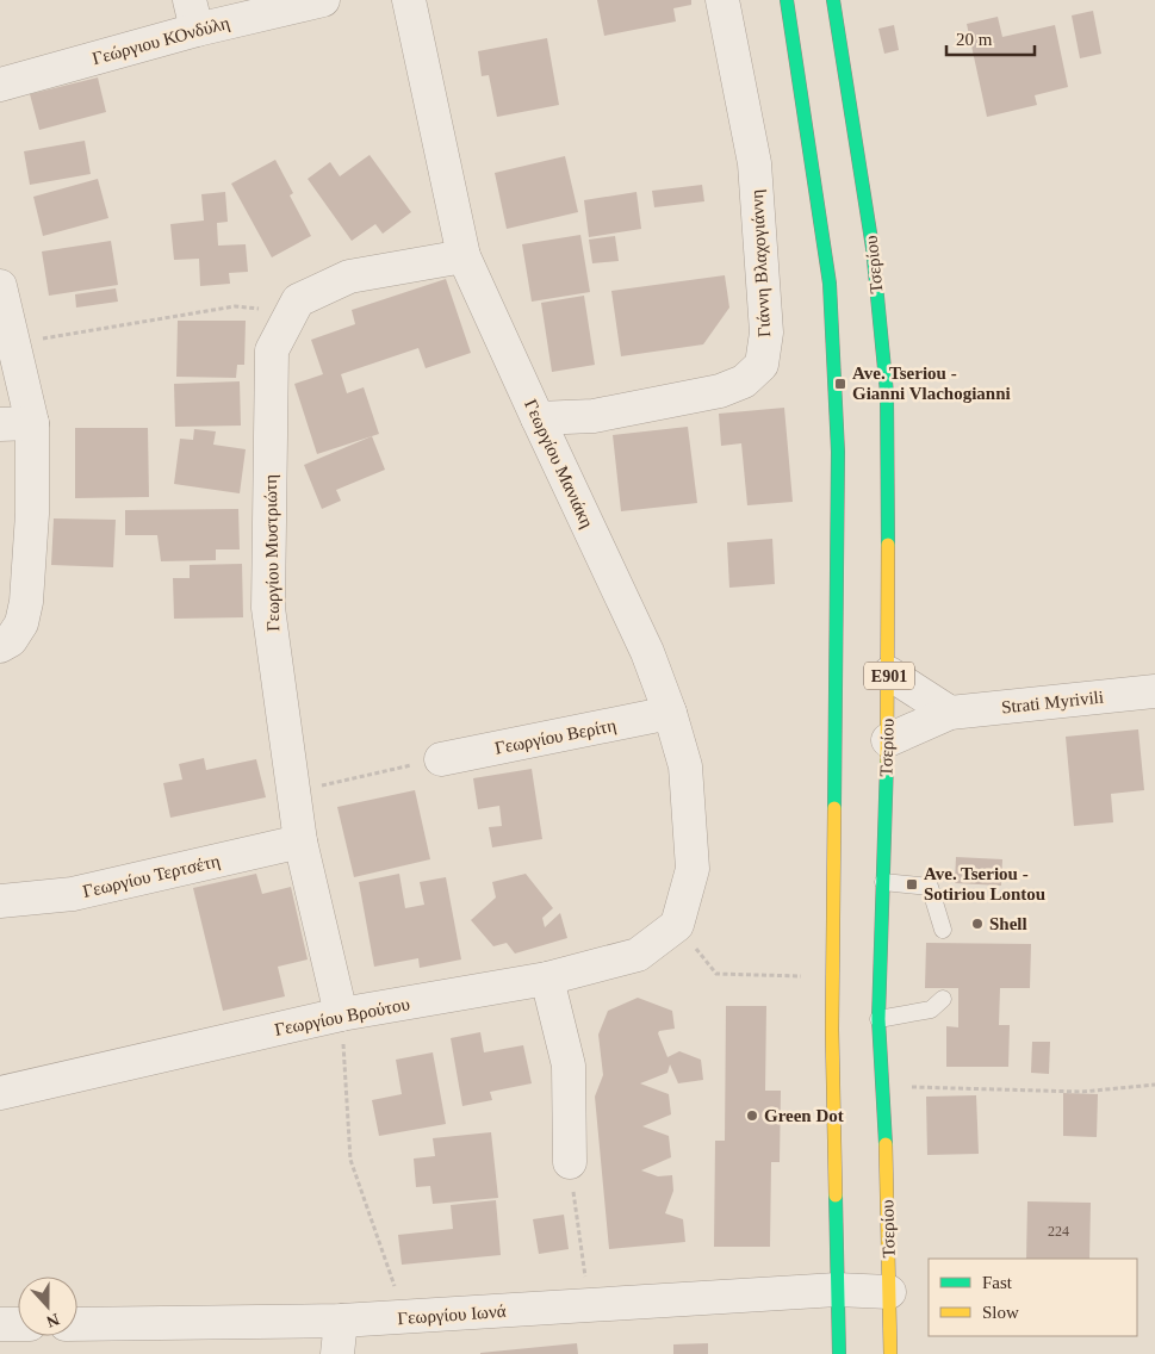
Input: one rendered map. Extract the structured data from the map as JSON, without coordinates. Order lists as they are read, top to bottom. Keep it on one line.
{"streets":{"main road":["Τσερίου","E901"],"street":["Γεώργιου ΚΟνδύλη","Γιάννη Βλαχογιάννη","Γεωργίου Μανιάκη","Γεωργίου Μυστριώτη","Strati Myrivili","Γεωργίου Βερίτη","Γεωργίου Τερτσέτη","Γεωργίου Βρούτου","Γεωργίου Ιωνά"]},"crossings":[["Γιάννη Βλαχογιάννη","Γεωργίου Μανιάκη"],["Τσερίου","Strati Myrivili"],["Τσερίου","Γεωργίου Ιωνά"],["Γεωργίου Μανιάκη","Γεωργίου Μυστριώτη"],["Γεωργίου Μανιάκη","Γεωργίου Βερίτη"],["Γεωργίου Μανιάκη","Γεωργίου Βρούτου"],["Γεωργίου Μυστριώτη","Γεωργίου Τερτσέτη"],["Γεωργίου Μυστριώτη","Γεωργίου Βρούτου"]],"places":{"transit":["Ave. Tseriou - Gianni Vlachogianni","Ave. Tseriou - Sotiriou Lontou"],"other":["Shell","Green Dot"]},"house_numbers":["224"],"legend":["Fast","Slow"],"scale_bar":"20 m","north":"bottom"}
